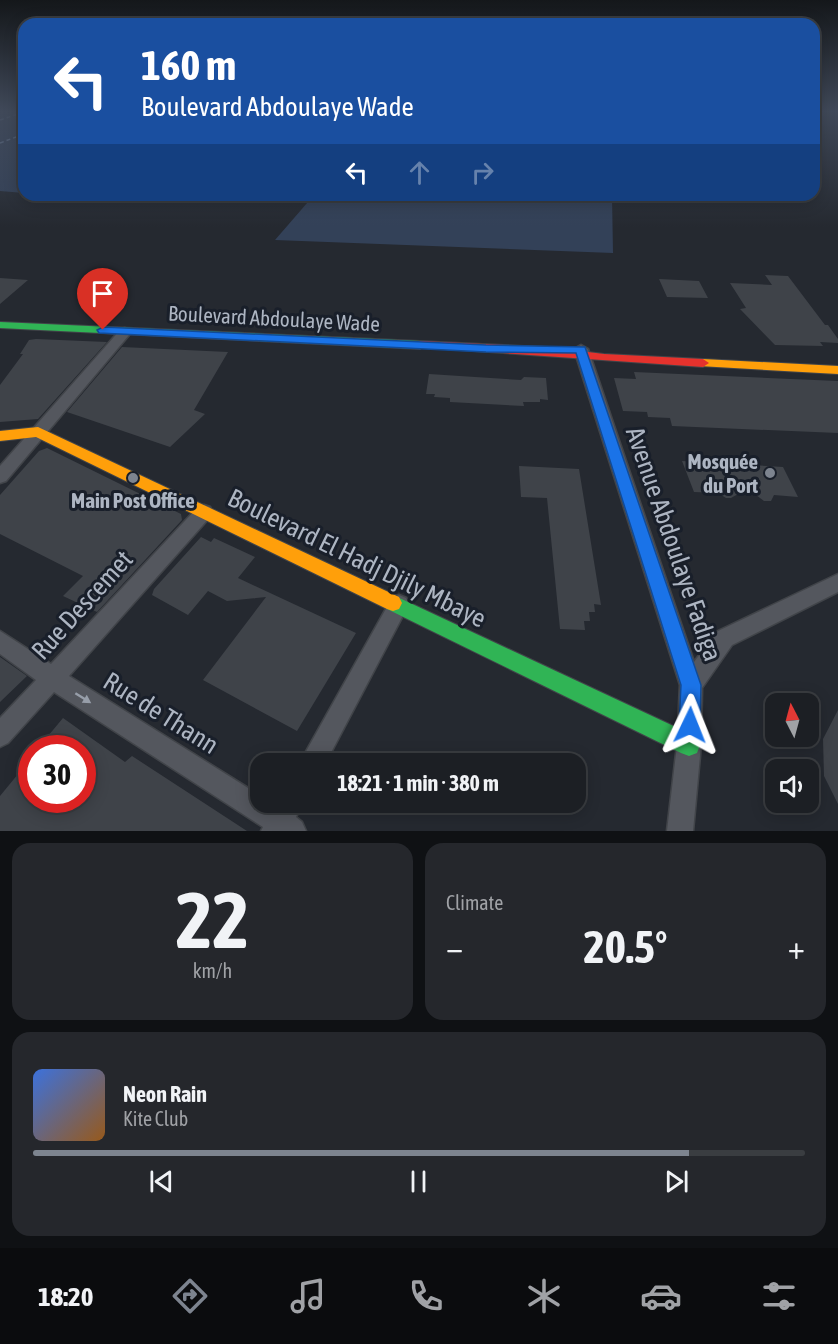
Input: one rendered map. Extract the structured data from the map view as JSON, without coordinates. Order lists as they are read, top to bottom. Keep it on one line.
{"streets":{"street":["Boulevard Abdoulaye Wade","Avenue Abdoulaye Fadiga","Boulevard El Hadj Djily Mbaye","Rue Descemet","Rue de Thann"]},"crossings":[["Boulevard Abdoulaye Wade","Avenue Abdoulaye Fadiga"],["Avenue Abdoulaye Fadiga","Boulevard El Hadj Djily Mbaye"],["Boulevard El Hadj Djily Mbaye","Rue Descemet"],["Rue Descemet","Rue de Thann"]],"one_way":["Rue de Thann"],"places":["Mosquée du Port","Main Post Office"],"north":"top","page":{"turn":["160 m","Boulevard Abdoulaye Wade"],"limit":"30","trip":"18:21 · 1 min · 380 m","tile":[["22","km/h"],"Climate"],"heat":["−","20.5°","+"],"song":["Neon Rain","Kite Club"],"tabs":"18:20"}}
